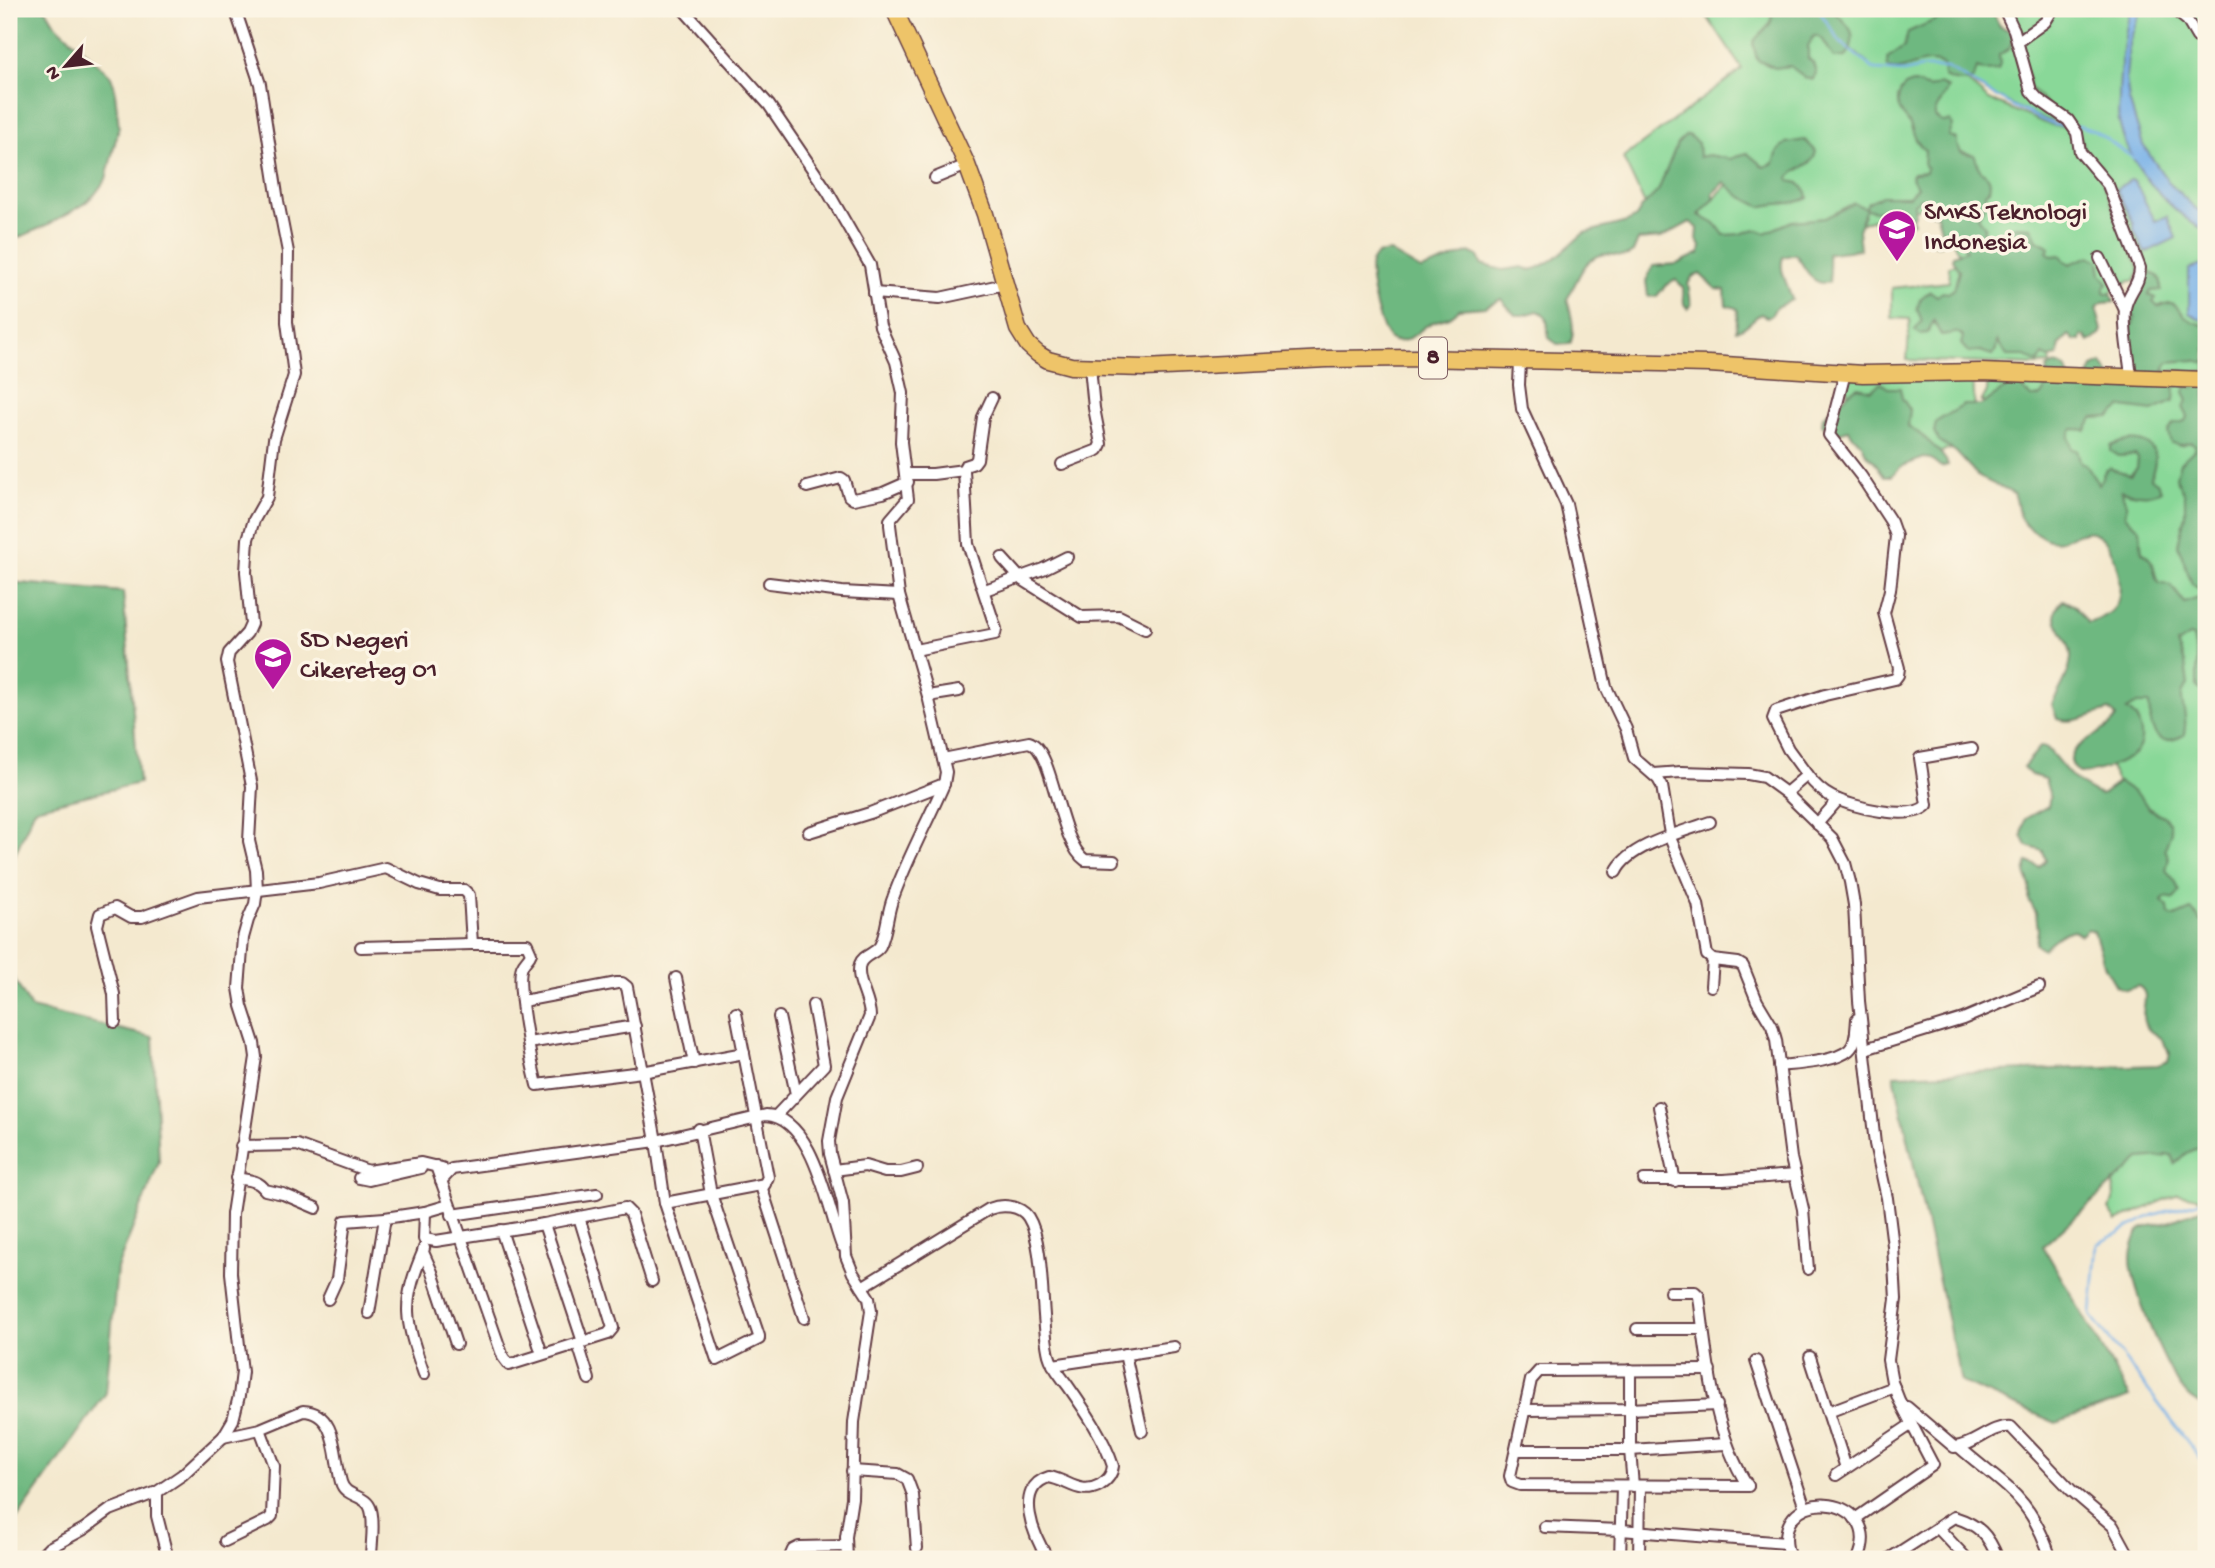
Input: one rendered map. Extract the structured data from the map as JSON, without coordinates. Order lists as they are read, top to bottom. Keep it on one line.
{"streets":{"highway":["8"]},"places":{"school or university":["SMKS Teknologi Indonesia","SD Negeri Cikereteg 01"]},"north":"bottom left"}
